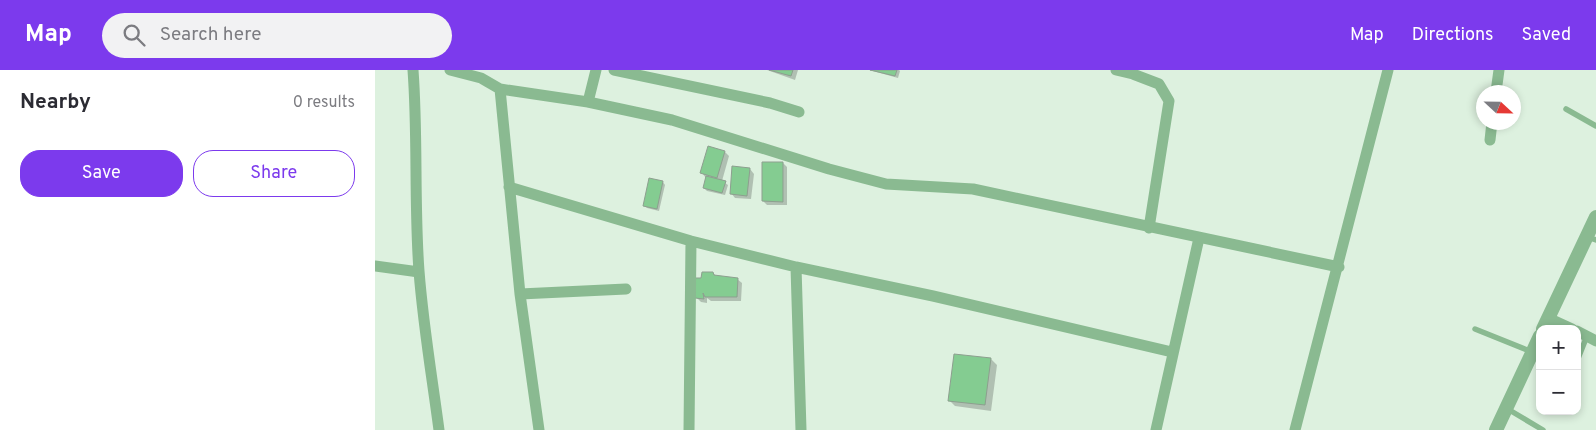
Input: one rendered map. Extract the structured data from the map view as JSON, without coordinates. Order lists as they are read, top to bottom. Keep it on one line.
{"north":"right","page":{"header":"Map","search":"Search here","nav":["Map","Directions","Saved"],"heading":["Nearby","0 results"],"buttons":["Save","Share"],"map_buttons":["+","−"]}}
